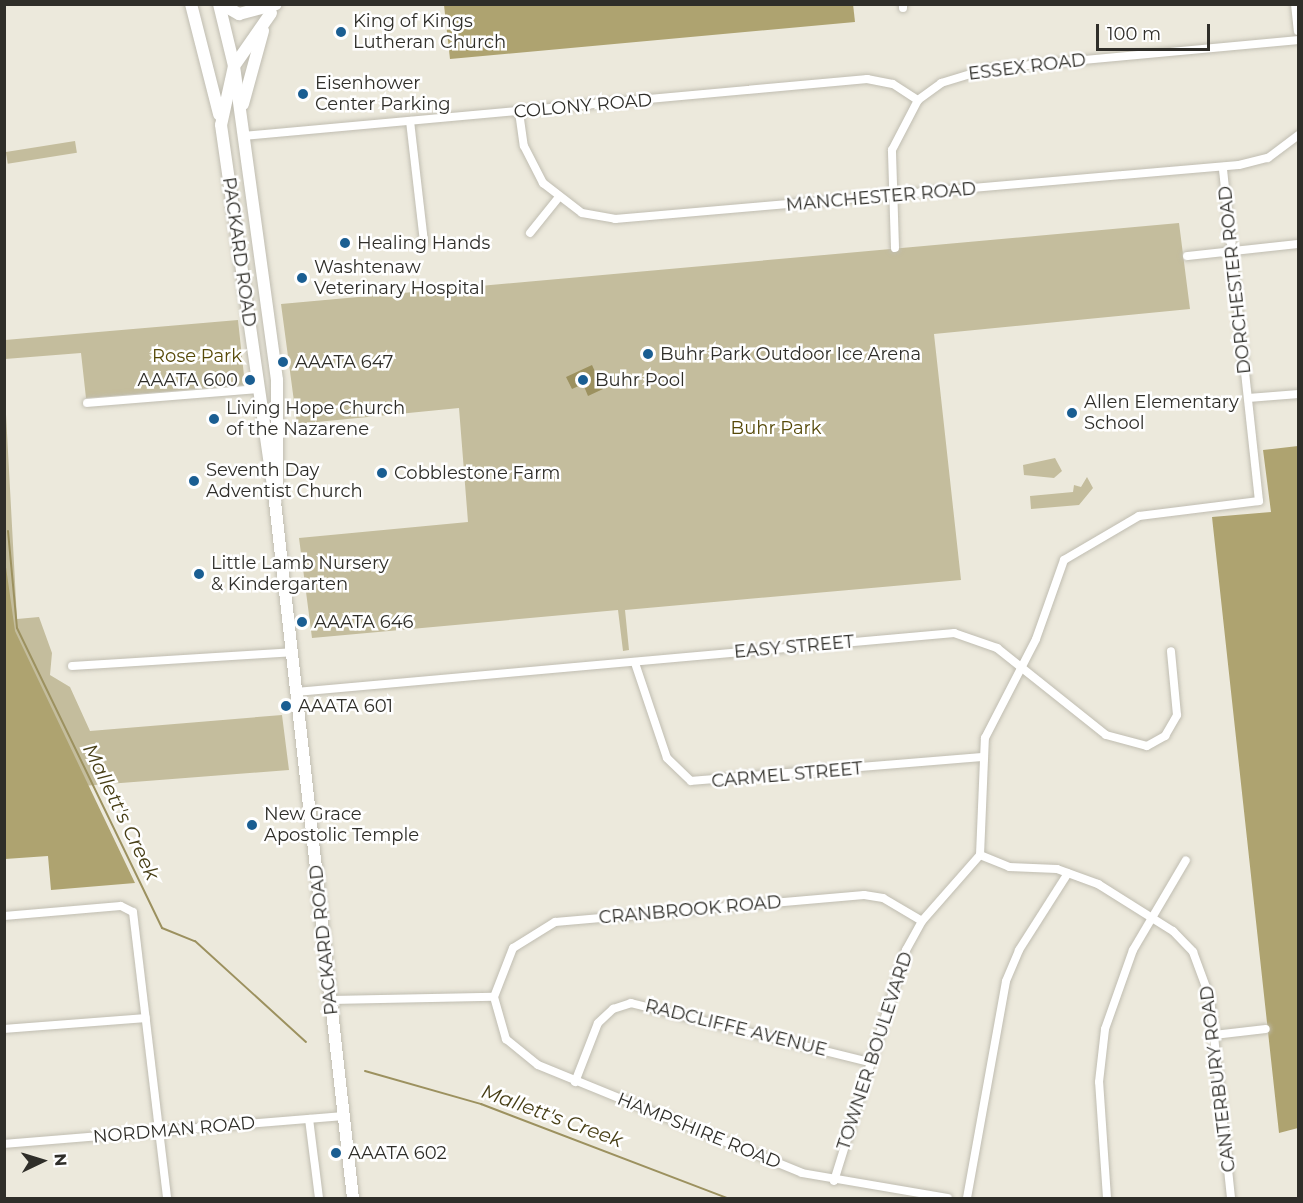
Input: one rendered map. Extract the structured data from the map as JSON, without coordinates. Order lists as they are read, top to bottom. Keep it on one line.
{"streets":{"main road":["PACKARD ROAD"],"street":["ESSEX ROAD","COLONY ROAD","MANCHESTER ROAD","DORCHESTER ROAD","EASY STREET","CARMEL STREET","CRANBROOK ROAD","RADCLIFFE AVENUE","TOWNER BOULEVARD","CANTERBURY ROAD","NORDMAN ROAD","HAMPSHIRE ROAD"]},"crossings":[["ESSEX ROAD","COLONY ROAD"],["ESSEX ROAD","MANCHESTER ROAD"],["COLONY ROAD","MANCHESTER ROAD"],["COLONY ROAD","PACKARD ROAD"],["MANCHESTER ROAD","DORCHESTER ROAD"],["PACKARD ROAD","EASY STREET"],["PACKARD ROAD","NORDMAN ROAD"],["DORCHESTER ROAD","EASY STREET"],["EASY STREET","CARMEL STREET"],["CRANBROOK ROAD","TOWNER BOULEVARD"],["CRANBROOK ROAD","HAMPSHIRE ROAD"],["RADCLIFFE AVENUE","TOWNER BOULEVARD"],["RADCLIFFE AVENUE","HAMPSHIRE ROAD"],["TOWNER BOULEVARD","CANTERBURY ROAD"],["TOWNER BOULEVARD","HAMPSHIRE ROAD"]],"water":["Mallett's Creek"],"parks":["Rose Park","Buhr Park"],"places":["King of Kings Lutheran Church","Eisenhower Center Parking","Healing Hands","Washtenaw Veterinary Hospital","Buhr Park Outdoor Ice Arena","AAATA 647","AAATA 600","Buhr Pool","Allen Elementary School","Living Hope Church of the Nazarene","Cobblestone Farm","Seventh Day Adventist Church","Little Lamb Nursery & Kindergarten","AAATA 646","AAATA 601","New Grace Apostolic Temple","AAATA 602"],"scale_bar":"100 m","north":"right"}
